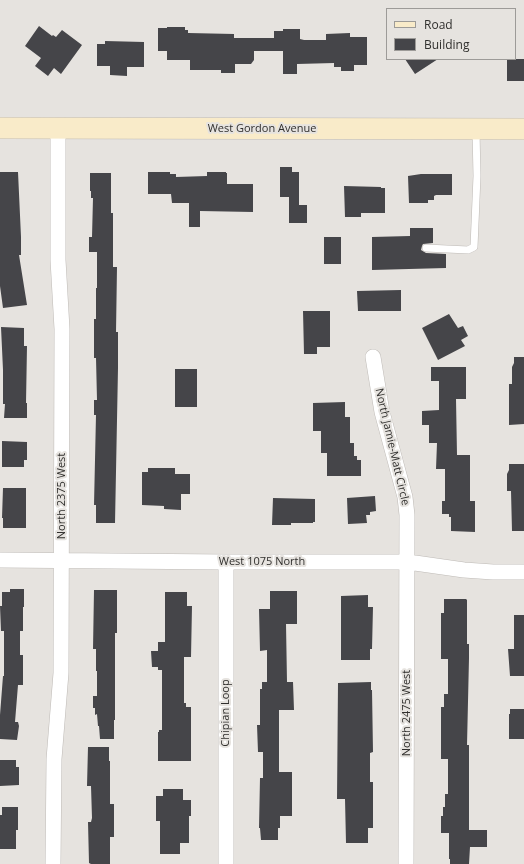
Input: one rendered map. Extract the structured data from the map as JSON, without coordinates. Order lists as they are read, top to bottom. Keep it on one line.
{"streets":{"main road":["West Gordon Avenue"],"street":["North Jamie-Matt Circle","North 2375 West","West 1075 North","Chipian Loop","North 2475 West"]},"crossings":[["West Gordon Avenue","North 2375 West"],["North Jamie-Matt Circle","West 1075 North"],["North Jamie-Matt Circle","North 2475 West"],["North 2375 West","West 1075 North"],["West 1075 North","Chipian Loop"],["West 1075 North","North 2475 West"]],"legend":["Road","Building"]}
